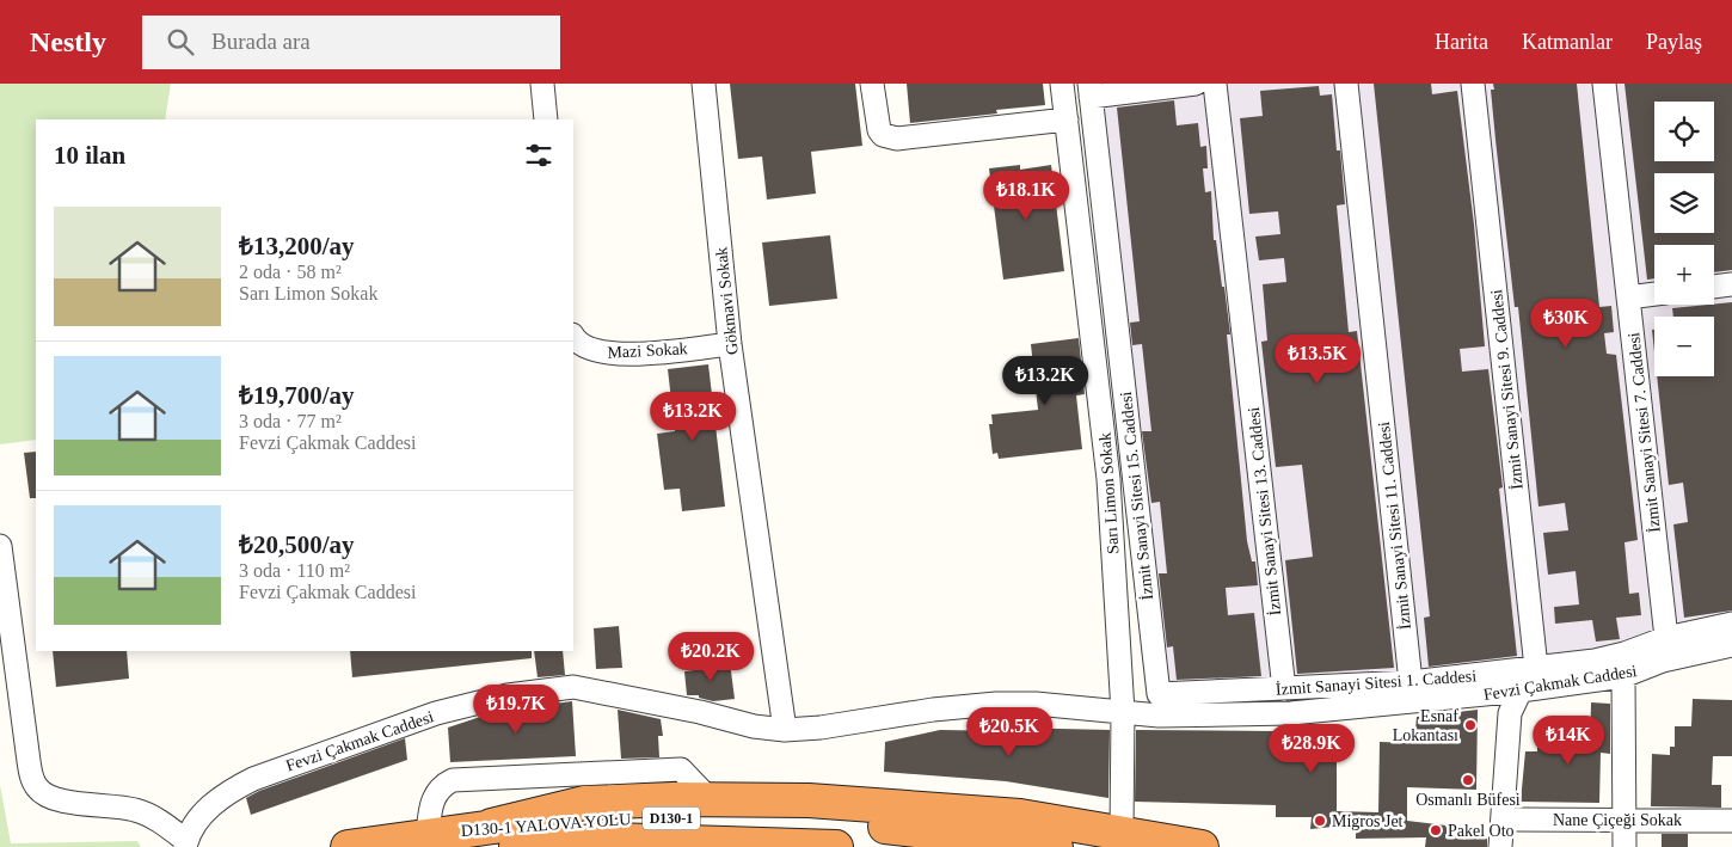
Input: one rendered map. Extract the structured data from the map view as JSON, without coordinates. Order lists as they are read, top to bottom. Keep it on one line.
{"streets":{"highway":["D130-1","D130-1 YALOVA YOLU"],"street":["Gökmavi Sokak","Mazi Sokak","İzmit Sanayi Sitesi 9. Caddesi","İzmit Sanayi Sitesi 7. Caddesi","Sarı Limon Sokak","İzmit Sanayi Sitesi 15. Caddesi","İzmit Sanayi Sitesi 13. Caddesi","İzmit Sanayi Sitesi 11. Caddesi","İzmit Sanayi Sitesi 1. Caddesi","Fevzi Çakmak Caddesi","Nane Çiçeği Sokak"]},"crossings":[["Gökmavi Sokak","Mazi Sokak"],["Gökmavi Sokak","Fevzi Çakmak Caddesi"],["İzmit Sanayi Sitesi 9. Caddesi","İzmit Sanayi Sitesi 1. Caddesi"],["İzmit Sanayi Sitesi 7. Caddesi","İzmit Sanayi Sitesi 1. Caddesi"],["Sarı Limon Sokak","Fevzi Çakmak Caddesi"],["İzmit Sanayi Sitesi 15. Caddesi","İzmit Sanayi Sitesi 1. Caddesi"],["İzmit Sanayi Sitesi 13. Caddesi","İzmit Sanayi Sitesi 1. Caddesi"],["İzmit Sanayi Sitesi 11. Caddesi","İzmit Sanayi Sitesi 1. Caddesi"]],"places":["Esnaf Lokantası","Osmanlı Büfesi","Migros Jet","Pakel Oto"],"page":{"header":"Nestly","search":"Burada ara","nav":["Harita","Katmanlar","Paylaş"],"map_buttons":["+","−"],"heading":"10 ilan","price":["₺18.1K","₺30K","₺13.5K","₺13.2K","₺13.2K","₺20.2K","₺19.7K","₺20.5K","₺14K","₺28.9K"],"list":[{"name":"₺13,200/ay","note":"2 oda · 58 m² · Sarı Limon Sokak"},{"name":"₺19,700/ay","note":"3 oda · 77 m² · Fevzi Çakmak Caddesi"},{"name":"₺20,500/ay","note":"3 oda · 110 m² · Fevzi Çakmak Caddesi"}]}}
